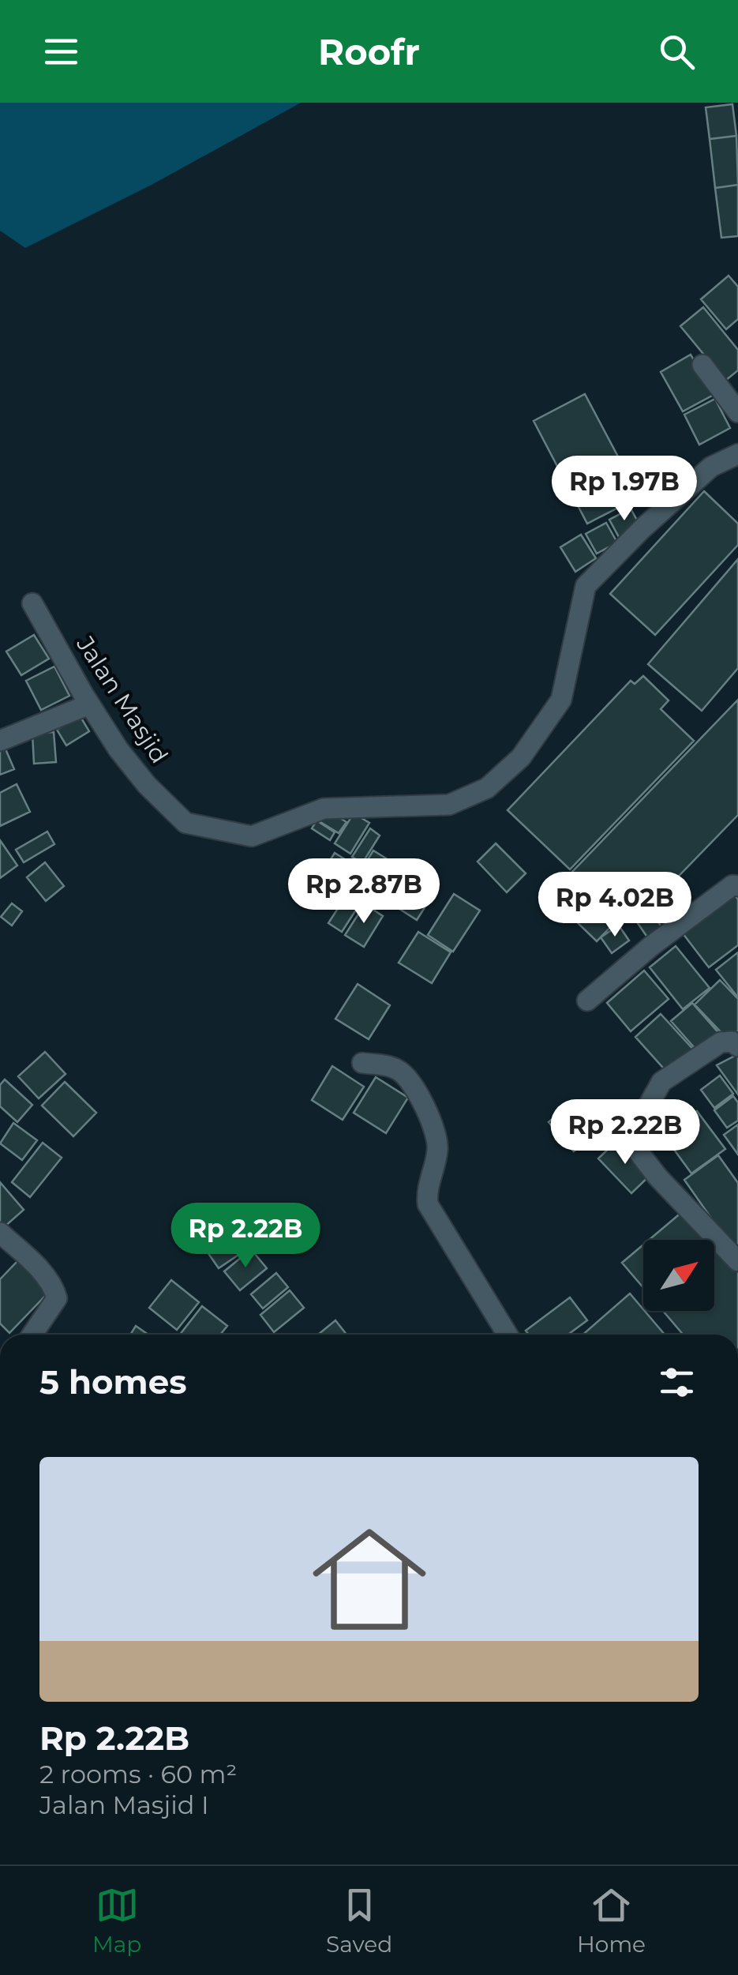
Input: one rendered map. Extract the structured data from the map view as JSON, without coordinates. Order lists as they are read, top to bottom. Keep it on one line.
{"streets":{"street":["Jalan Masjid"]},"north":"top right","page":{"header":"Roofr","price":["Rp 1.97B","Rp 2.87B","Rp 4.02B","Rp 2.22B","Rp 2.22B"],"heading":"5 homes","list":[{"name":"Rp 2.22B","note":"2 rooms · 60 m² · Jalan Masjid I"}],"tabs":["Map","Saved","Home"]}}
